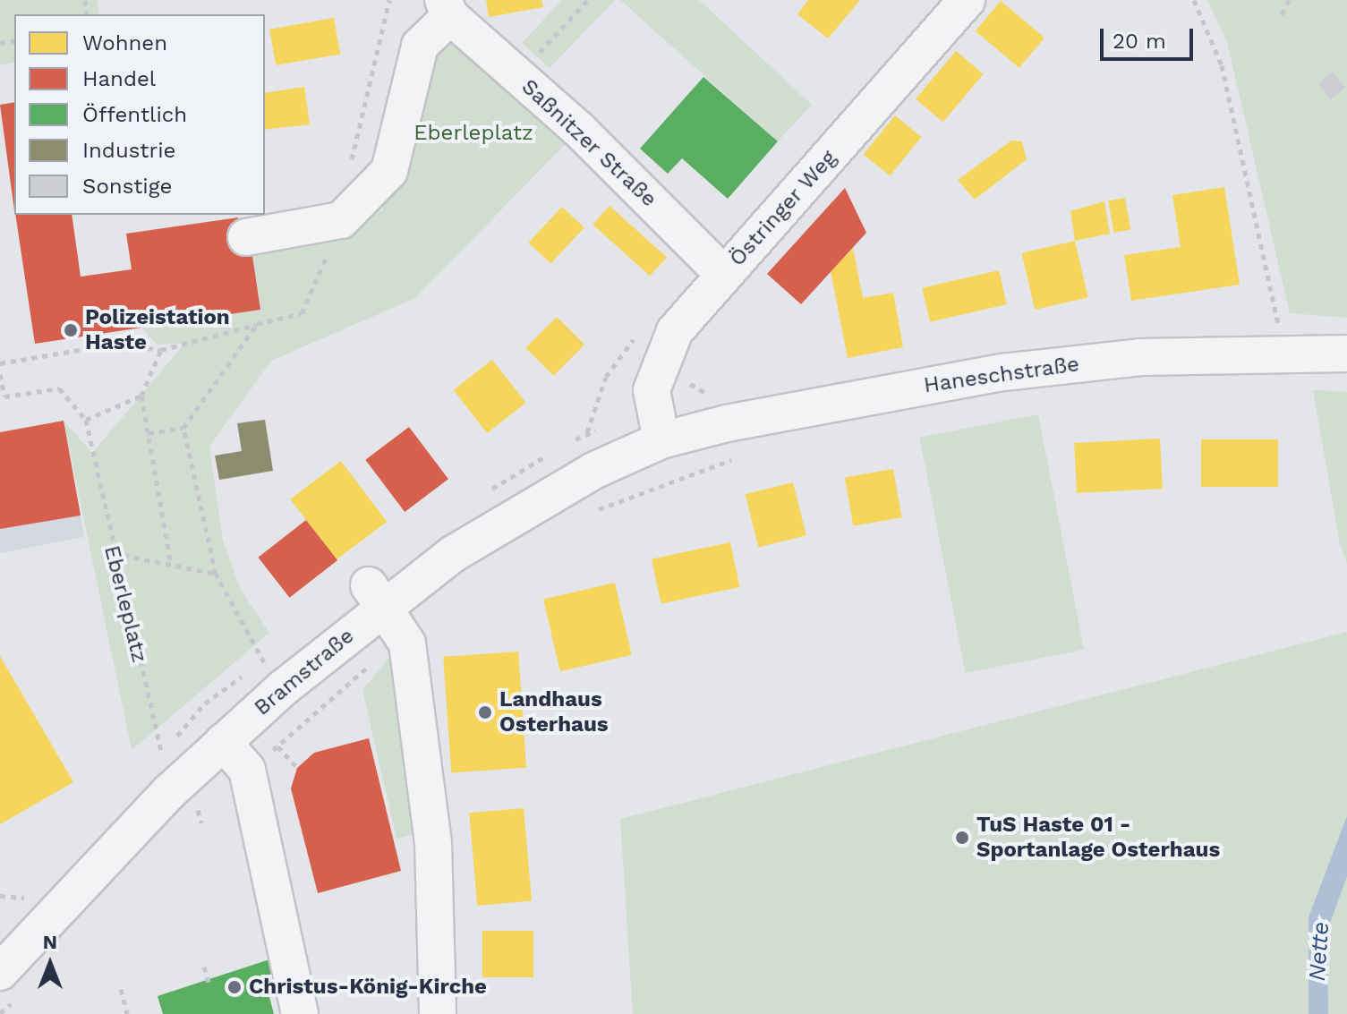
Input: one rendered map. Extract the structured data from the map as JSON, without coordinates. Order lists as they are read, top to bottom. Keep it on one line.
{"streets":{"street":["Saßnitzer Straße","Östringer Weg","Haneschstraße","Bramstraße"],"path":["Eberleplatz"]},"crossings":[["Saßnitzer Straße","Östringer Weg"],["Östringer Weg","Haneschstraße"],["Östringer Weg","Bramstraße"],["Haneschstraße","Bramstraße"]],"water":["Nette"],"parks":["Eberleplatz"],"places":["Polizeistation Haste","Landhaus Osterhaus","TuS Haste 01 - Sportanlage Osterhaus","Christus-König-Kirche"],"legend":["Wohnen","Handel","Öffentlich","Industrie","Sonstige"],"scale_bar":"20 m","north":"top"}
